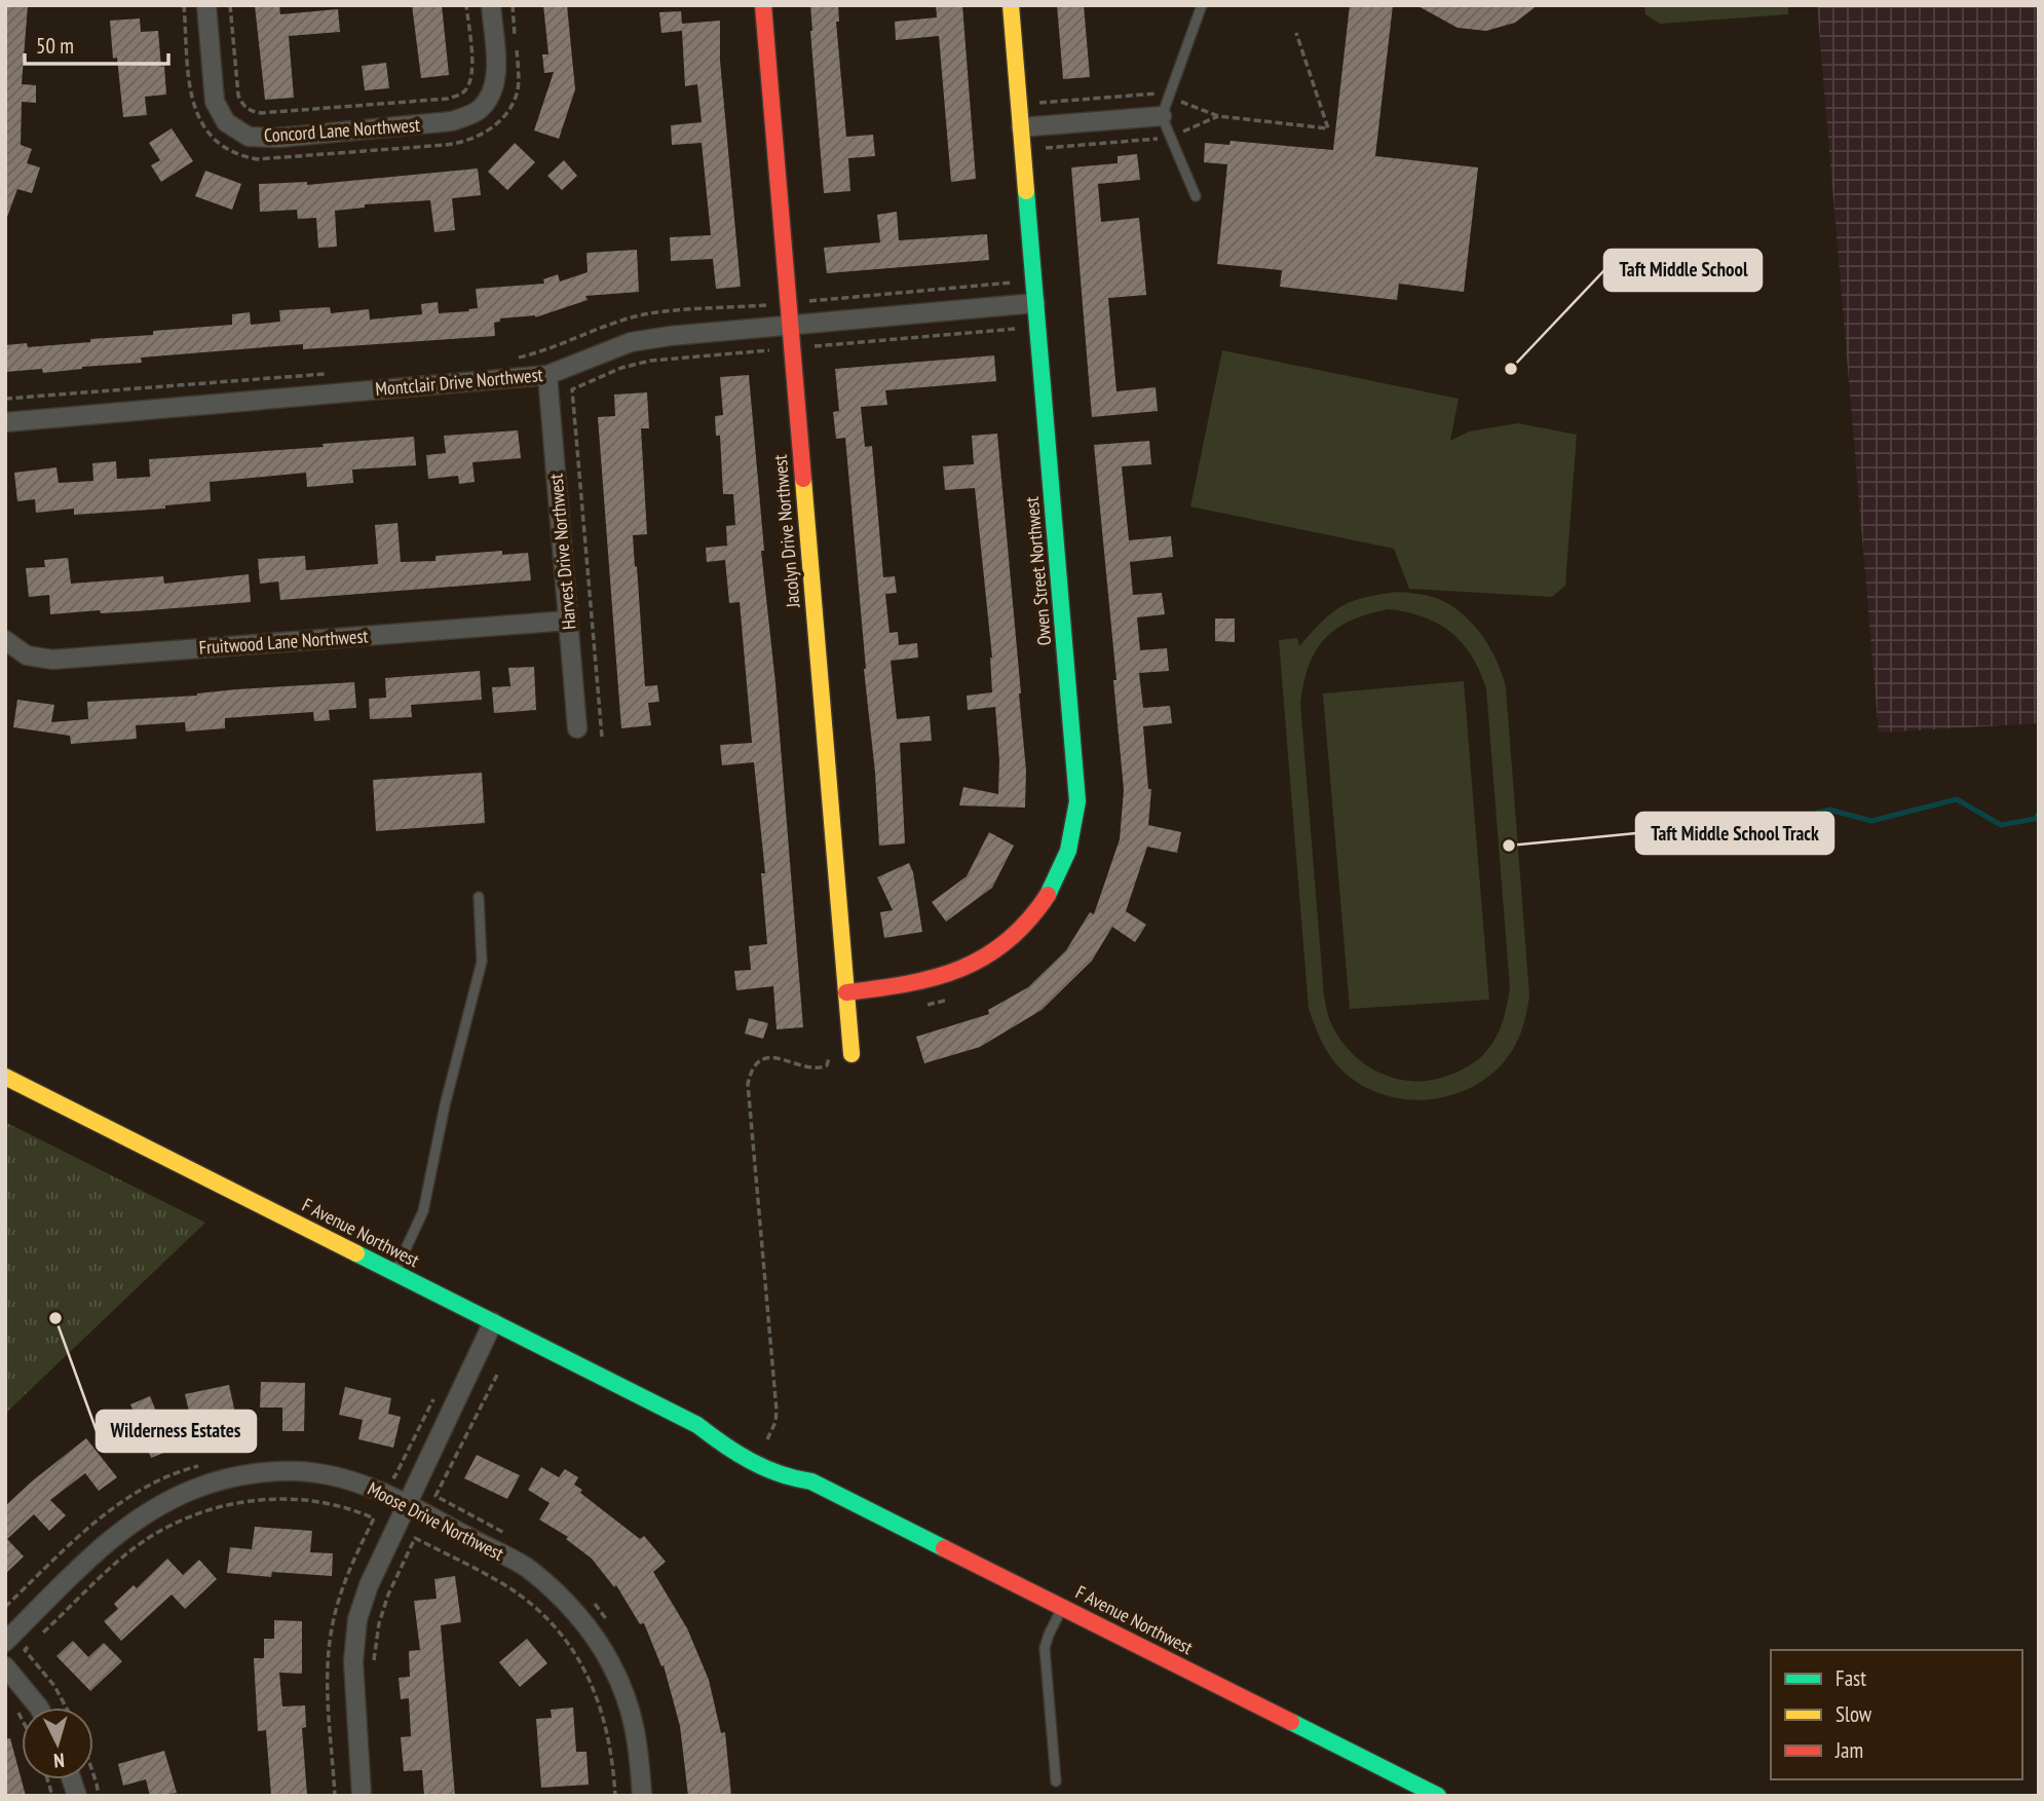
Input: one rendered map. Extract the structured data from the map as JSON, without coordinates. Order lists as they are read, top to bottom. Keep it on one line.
{"streets":{"street":["Concord Lane Northwest","Montclair Drive Northwest","Jacolyn Drive Northwest","Harvest Drive Northwest","Owen Street Northwest","Fruitwood Lane Northwest","F Avenue Northwest","Moose Drive Northwest"]},"crossings":[["Montclair Drive Northwest","Jacolyn Drive Northwest"],["Montclair Drive Northwest","Harvest Drive Northwest"],["Montclair Drive Northwest","Owen Street Northwest"],["Jacolyn Drive Northwest","Owen Street Northwest"],["Harvest Drive Northwest","Fruitwood Lane Northwest"]],"places":["Taft Middle School","Taft Middle School Track","Wilderness Estates"],"legend":["Fast","Slow","Jam"],"scale_bar":"50 m","north":"bottom"}
